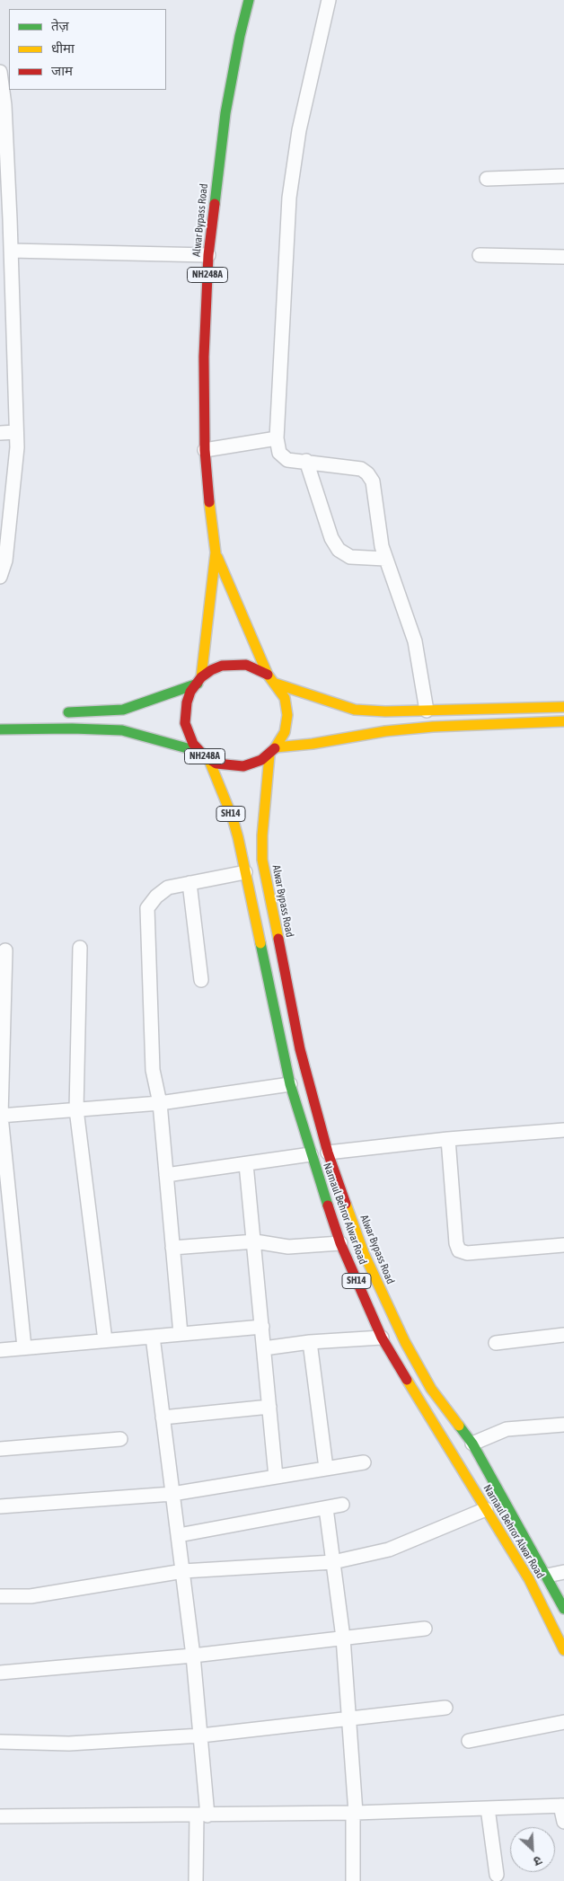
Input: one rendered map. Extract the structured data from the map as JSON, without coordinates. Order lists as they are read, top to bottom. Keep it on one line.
{"streets":{"main road":["Alwar Bypass Road","NH248A","SH14","Narnaul Behror Alwar Road"]},"crossings":[["Alwar Bypass Road","NH248A"],["Alwar Bypass Road","SH14"],["NH248A","SH14"],["SH14","Narnaul Behror Alwar Road"]],"legend":["तेज़","धीमा","जाम"],"north":"bottom right"}
